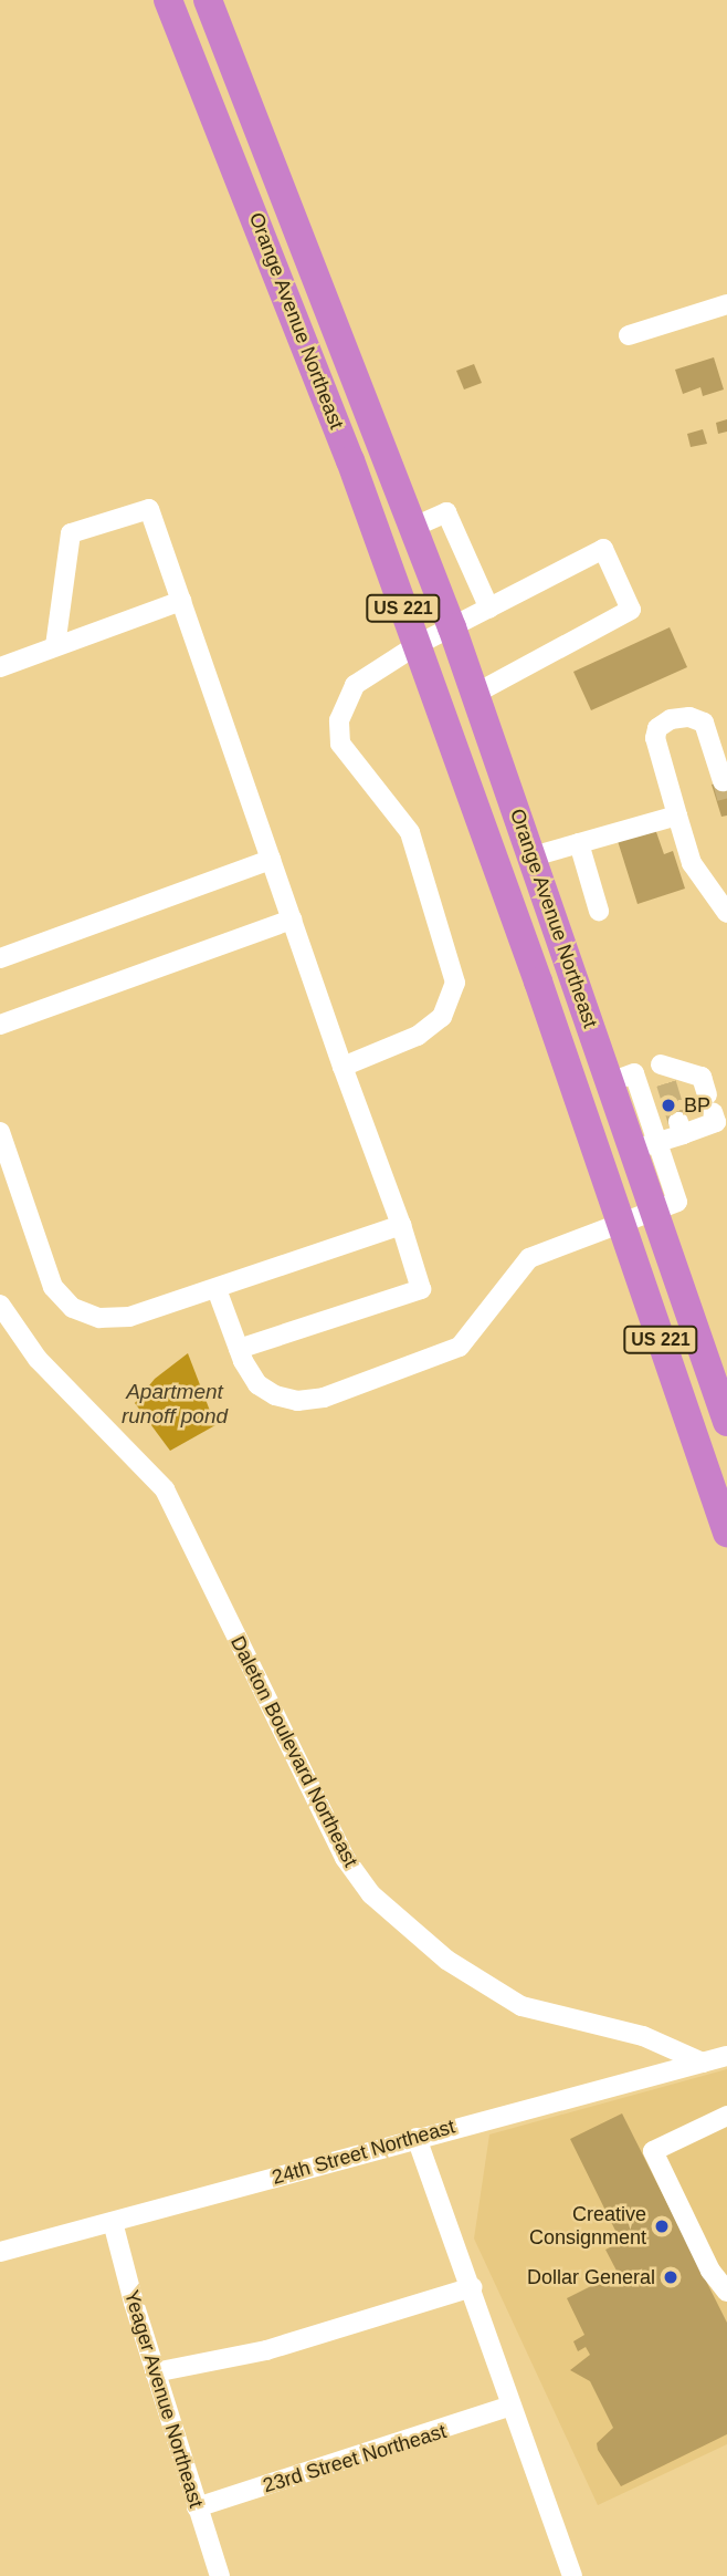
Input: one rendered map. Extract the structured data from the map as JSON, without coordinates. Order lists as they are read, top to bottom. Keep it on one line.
{"streets":{"highway":["Orange Avenue Northeast","US 221"],"street":["Daleton Boulevard Northeast","24th Street Northeast","Yeager Avenue Northeast","23rd Street Northeast"]},"crossings":[["Daleton Boulevard Northeast","24th Street Northeast"],["24th Street Northeast","Yeager Avenue Northeast"],["Yeager Avenue Northeast","23rd Street Northeast"]],"water":["Apartment runoff pond"],"places":["BP","Creative Consignment","Dollar General"]}
